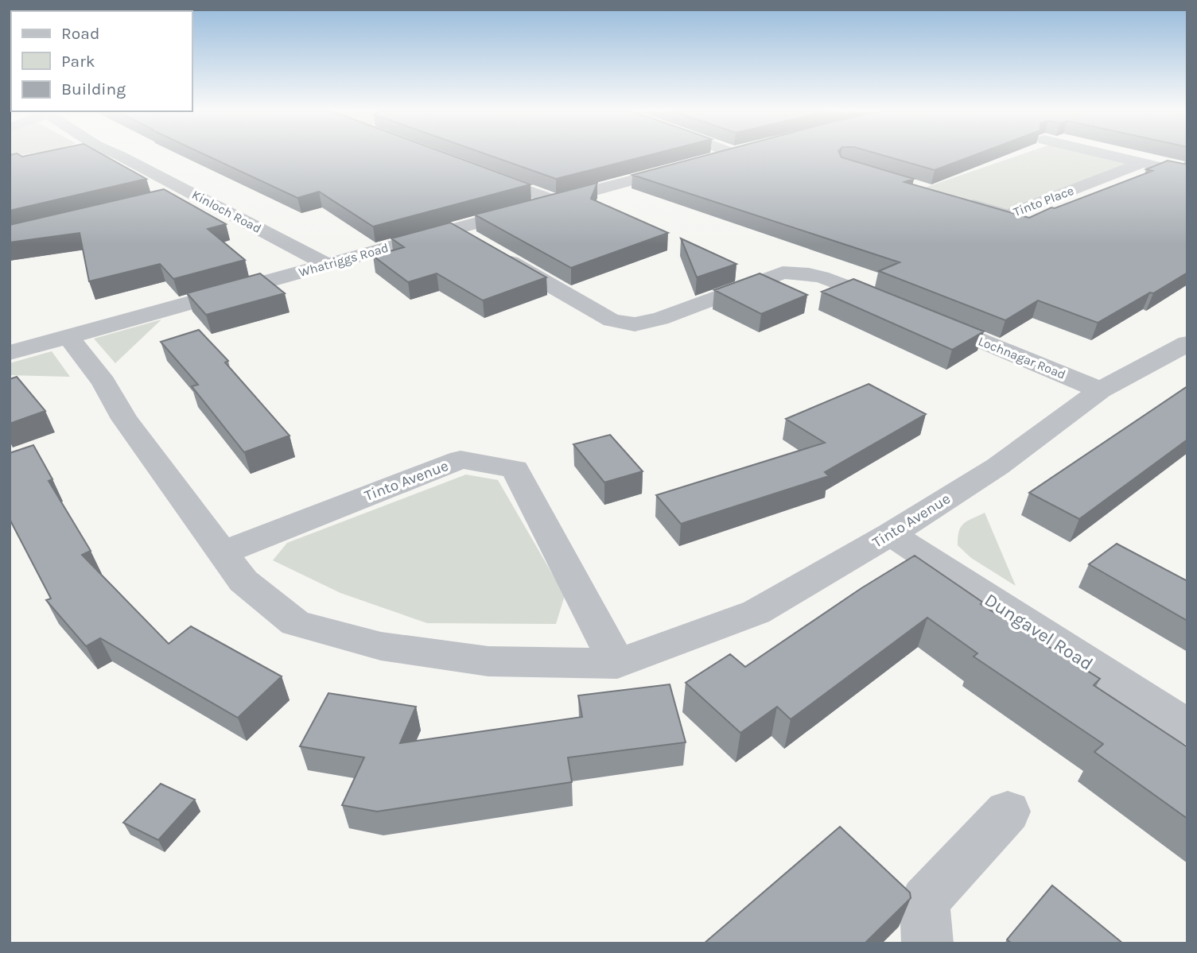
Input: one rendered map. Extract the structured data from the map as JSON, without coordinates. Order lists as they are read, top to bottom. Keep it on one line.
{"streets":{"street":["Tinto Place","Kinloch Road","Whatriggs Road","Lochnagar Road","Tinto Avenue","Dungavel Road"]},"crossings":[["Kinloch Road","Whatriggs Road"],["Whatriggs Road","Lochnagar Road"],["Whatriggs Road","Tinto Avenue"],["Lochnagar Road","Tinto Avenue"],["Tinto Avenue","Dungavel Road"]],"legend":["Road","Park","Building"]}
